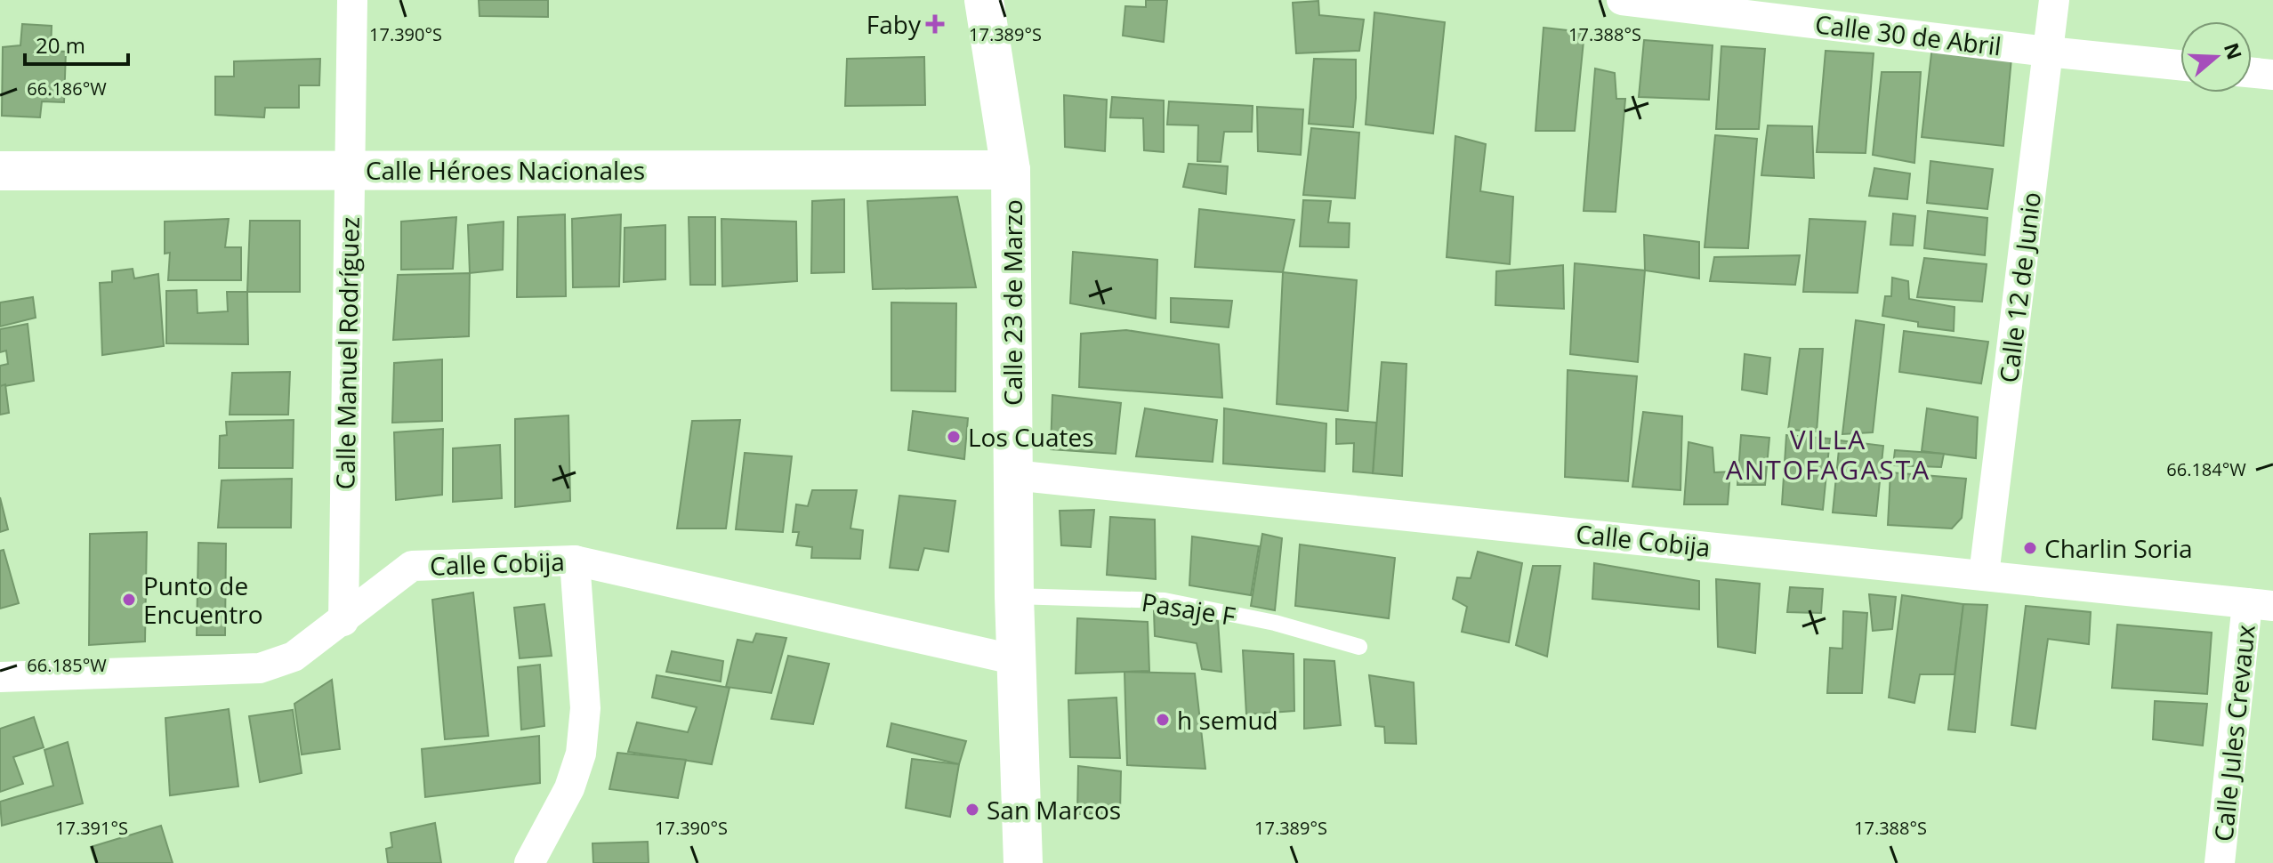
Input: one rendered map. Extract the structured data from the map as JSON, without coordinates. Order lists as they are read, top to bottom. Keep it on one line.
{"streets":{"street":["Calle 30 de Abril","Calle Héroes Nacionales","Calle 12 de Junio","Calle 23 de Marzo","Calle Manuel Rodríguez","Calle Cobija","Calle Jules Crevaux"],"lane":["Pasaje F"]},"crossings":[["Calle 30 de Abril","Calle 12 de Junio"],["Calle Héroes Nacionales","Calle 23 de Marzo"],["Calle Héroes Nacionales","Calle Manuel Rodríguez"],["Calle 12 de Junio","Calle Cobija"],["Calle 23 de Marzo","Calle Cobija"],["Calle 23 de Marzo","Pasaje F"],["Calle Manuel Rodríguez","Calle Cobija"],["Calle Cobija","Calle Jules Crevaux"]],"districts":["VILLA ANTOFAGASTA"],"places":{"health":["Faby"],"other":["Los Cuates","Charlin Soria","Punto de Encuentro","h semud","San Marcos"]},"scale_bar":"20 m","north":"right","coordinates":["17.390°S","17.389°S","17.388°S","66.186°W","66.184°W","66.185°W","17.391°S"]}
